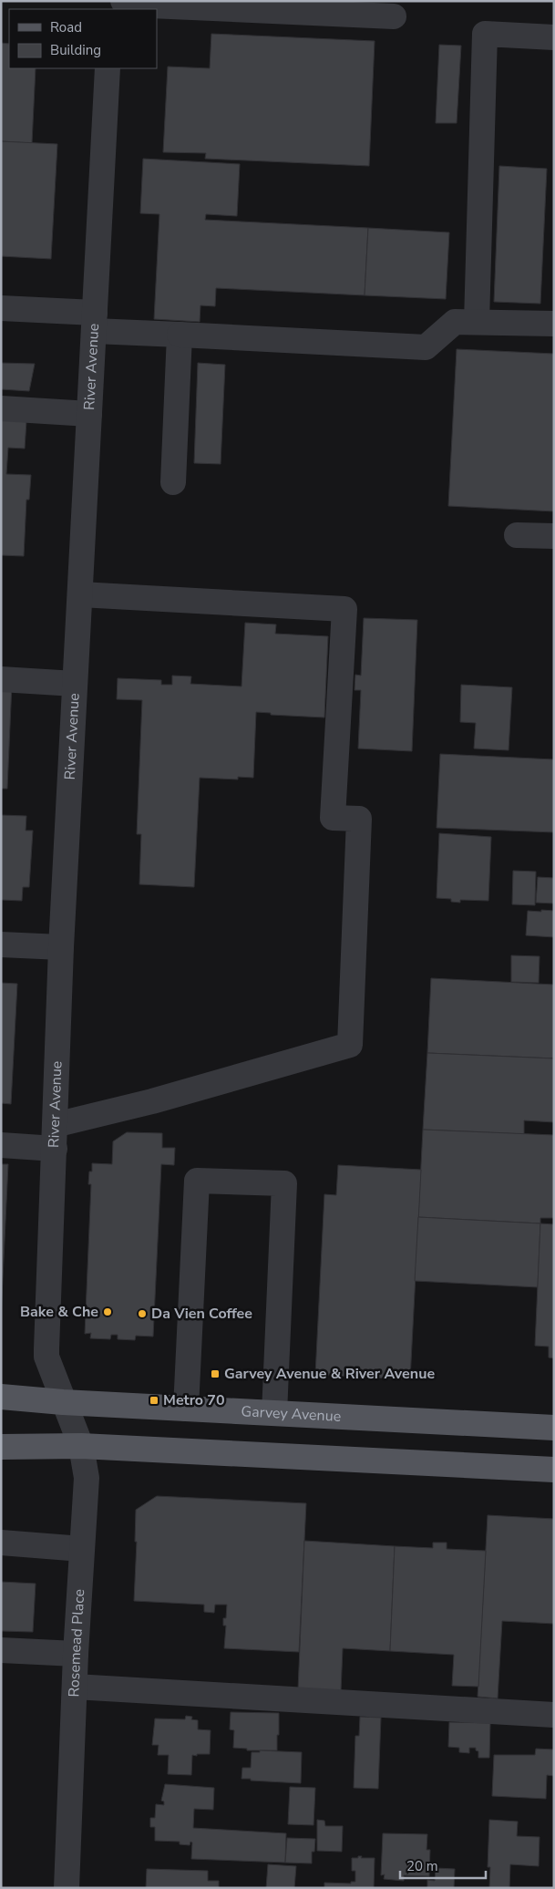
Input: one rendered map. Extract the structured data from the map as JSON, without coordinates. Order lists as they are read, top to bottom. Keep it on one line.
{"streets":{"main road":["Garvey Avenue"],"street":["River Avenue","Rosemead Place"]},"crossings":[["River Avenue","Garvey Avenue"],["River Avenue","Rosemead Place"],["Garvey Avenue","Rosemead Place"]],"places":{"other":["Bake & Che","Da Vien Coffee"],"transit":["Garvey Avenue & River Avenue","Metro 70"]},"legend":["Road","Building"],"scale_bar":"20 m"}
